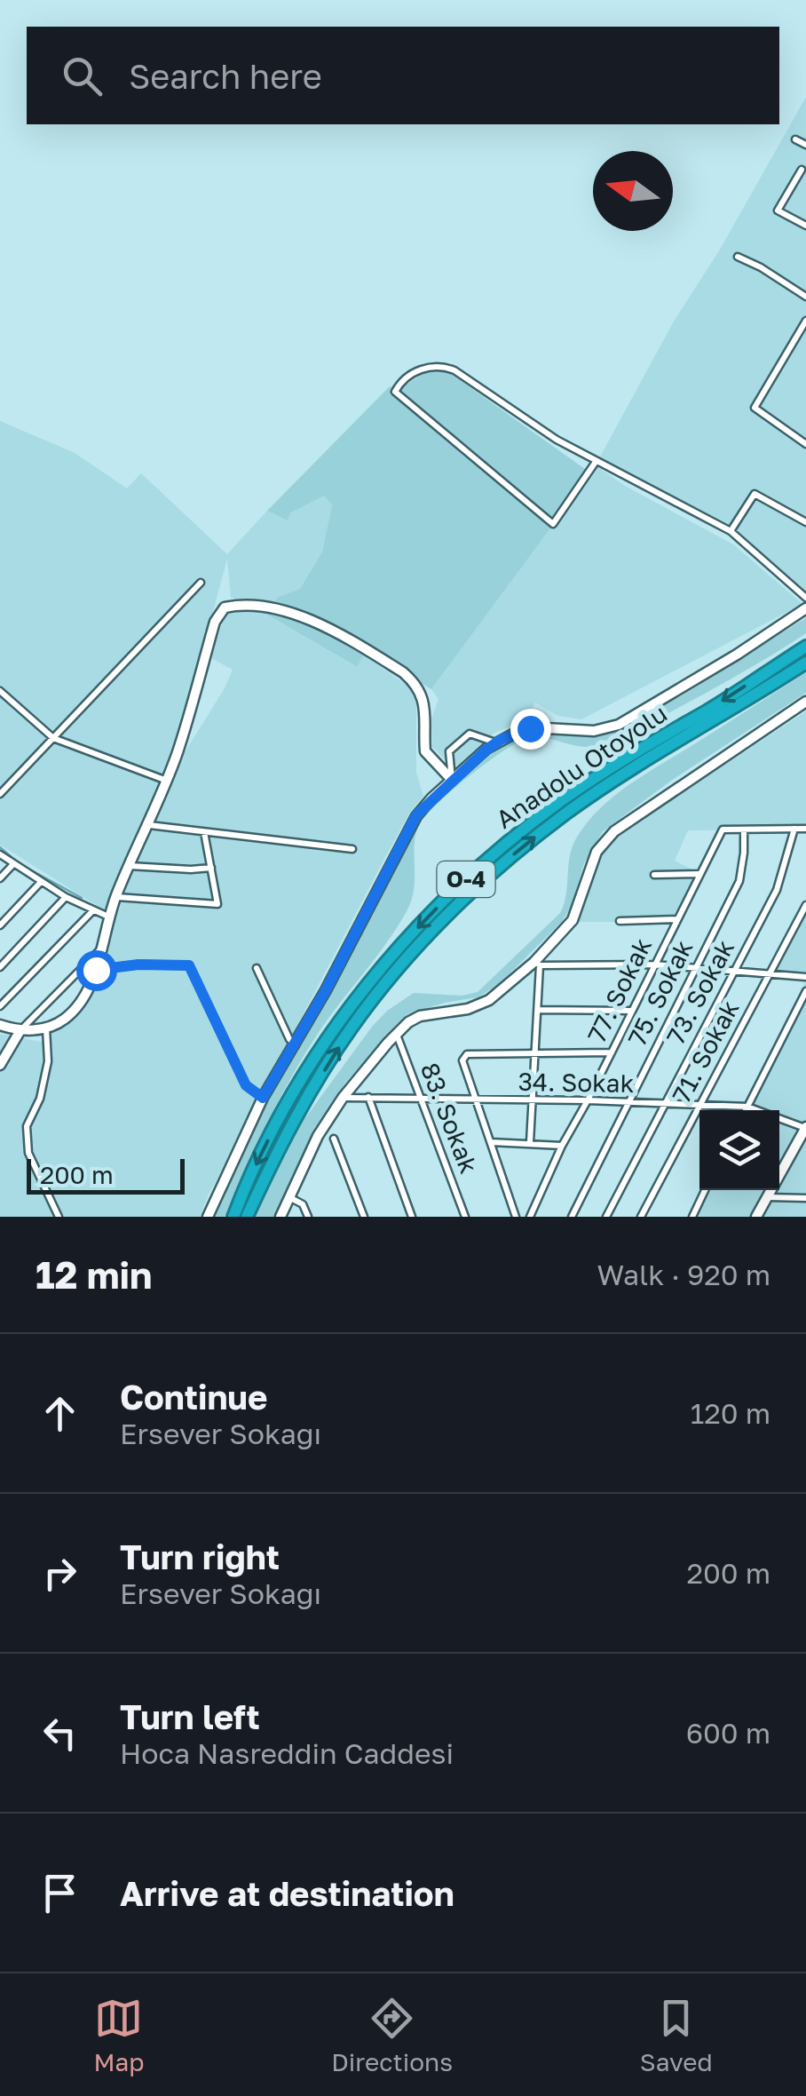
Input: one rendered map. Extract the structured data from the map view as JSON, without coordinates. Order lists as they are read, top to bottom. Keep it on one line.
{"streets":{"highway":["Anadolu Otoyolu","O-4"],"street":["77. Sokak","73. Sokak","75. Sokak","71. Sokak","34. Sokak","83. Sokak"]},"crossings":[["77. Sokak","75. Sokak"],["77. Sokak","34. Sokak"],["73. Sokak","34. Sokak"],["75. Sokak","34. Sokak"],["71. Sokak","34. Sokak"],["34. Sokak","83. Sokak"]],"scale_bar":"200 m","north":"left","page":{"search":"Search here","scale":"200 m","heading":["12 min","Walk · 920 m"],"list":[["Continue","Ersever Sokağı","120 m"],["Turn right","Ersever Sokağı","200 m"],["Turn left","Hoca Nasreddin Caddesi","600 m"],"Arrive at destination"],"nav":["Map","Directions","Saved"]}}
